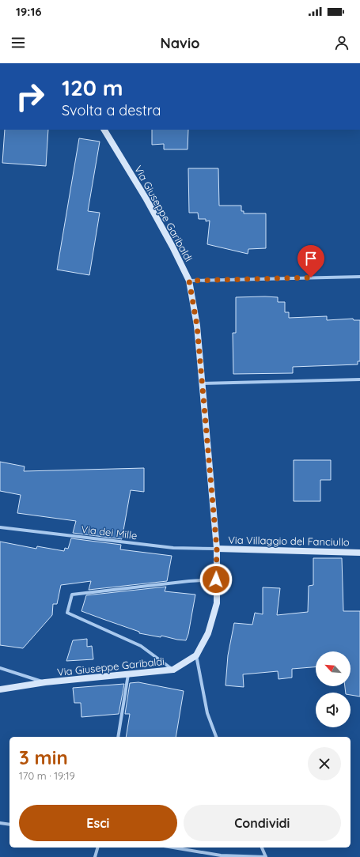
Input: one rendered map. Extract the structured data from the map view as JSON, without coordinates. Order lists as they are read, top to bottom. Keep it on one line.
{"streets":{"main road":["Via Giuseppe Garibaldi","Via Villaggio del Fanciullo"],"street":["Via dei Mille"]},"crossings":[["Via Giuseppe Garibaldi","Via dei Mille"],["Via Giuseppe Garibaldi","Via Villaggio del Fanciullo"],["Via dei Mille","Via Villaggio del Fanciullo"]],"north":"top left","page":{"status":"19:16","header":"Navio","turn":["120 m","Svolta a destra"],"heading":["3 min","170 m · 19:19"],"buttons":["Esci","Condividi"]}}
